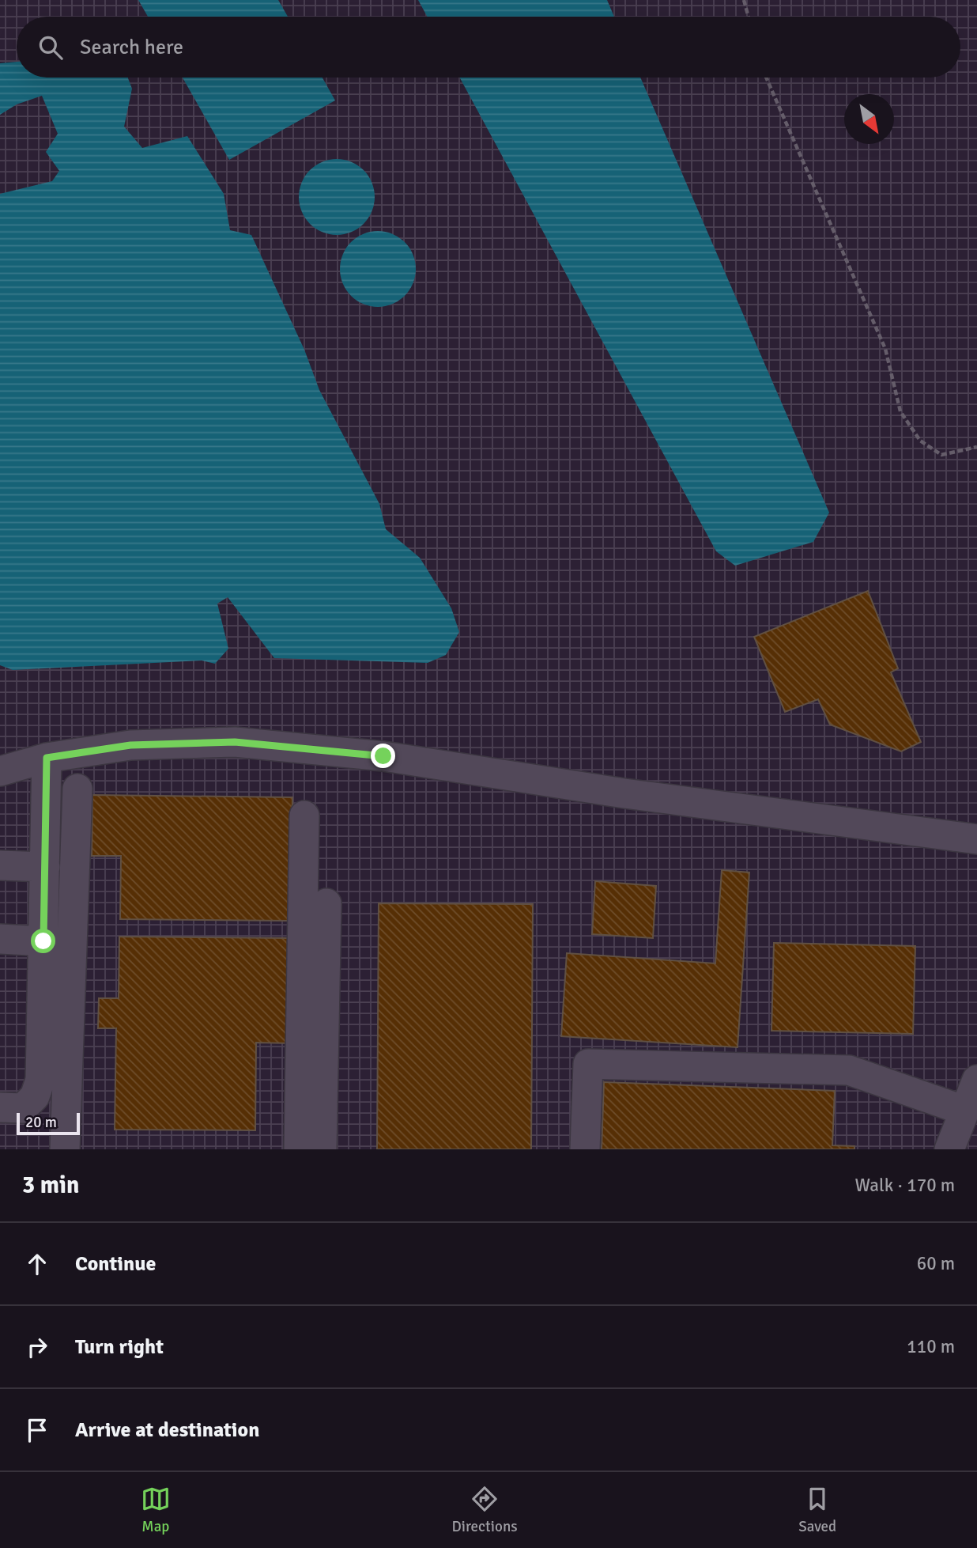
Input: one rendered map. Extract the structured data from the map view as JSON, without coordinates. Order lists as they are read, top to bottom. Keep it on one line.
{"scale_bar":"20 m","north":"bottom right","page":{"search":"Search here","scale":"20 m","heading":["3 min","Walk · 170 m"],"list":[["Continue","60 m"],["Turn right","110 m"],"Arrive at destination"],"nav":["Map","Directions","Saved"]}}
